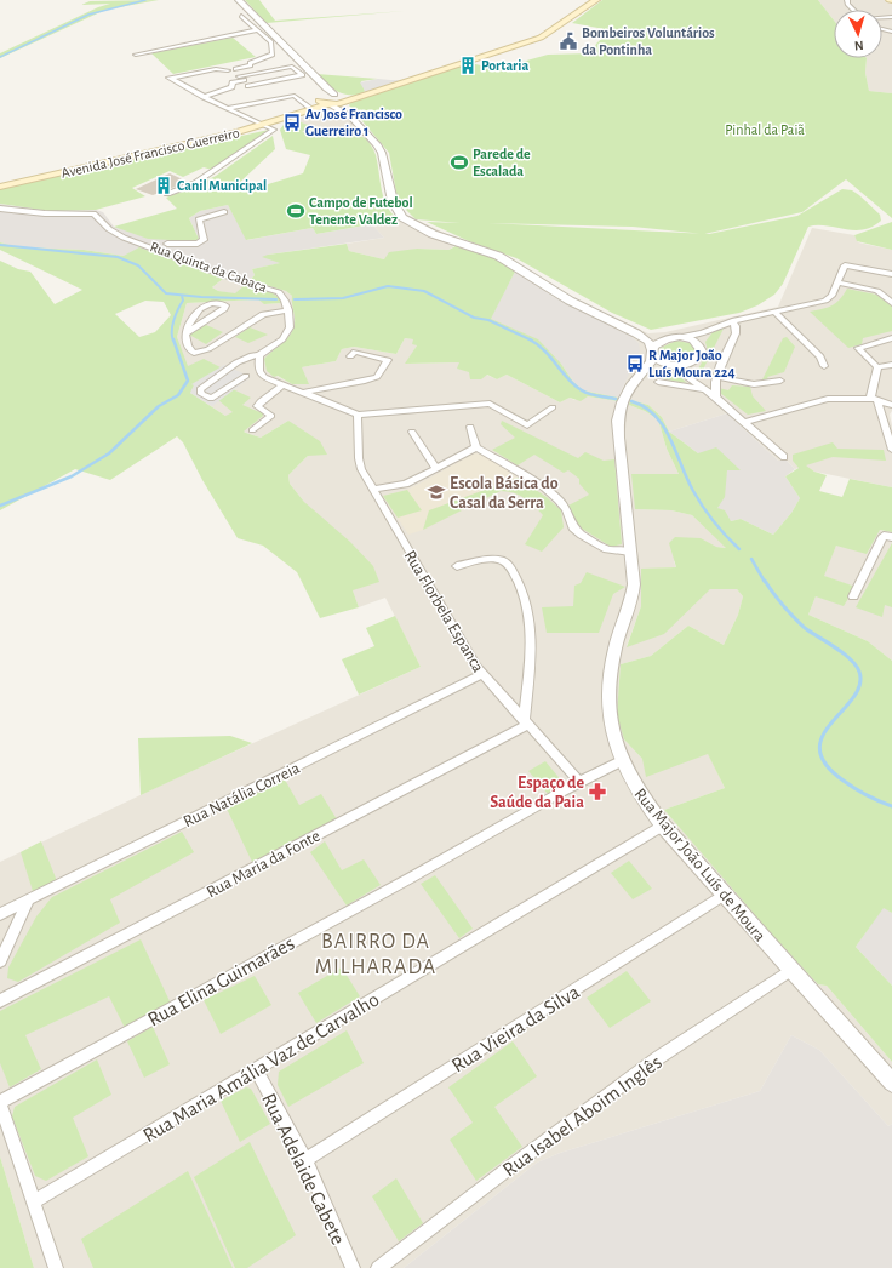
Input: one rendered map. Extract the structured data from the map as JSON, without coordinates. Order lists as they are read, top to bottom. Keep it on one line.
{"streets":{"main road":["Avenida José Francisco Guerreiro"],"street":["Rua Quinta da Cabaça","Rua Florbela Espanca","Rua Natália Correia","Rua Maria da Fonte","Rua Major João Luís de Moura","Rua Elina Guimarães","Rua Vieira da Silva","Rua Maria Amália Vaz de Carvalho","Rua Isabel Aboim Inglês","Rua Adelaide Cabete"]},"crossings":[["Rua Florbela Espanca","Rua Natália Correia"],["Rua Florbela Espanca","Rua Maria da Fonte"],["Rua Florbela Espanca","Rua Elina Guimarães"],["Rua Major João Luís de Moura","Rua Elina Guimarães"],["Rua Major João Luís de Moura","Rua Vieira da Silva"],["Rua Major João Luís de Moura","Rua Maria Amália Vaz de Carvalho"],["Rua Major João Luís de Moura","Rua Isabel Aboim Inglês"],["Rua Vieira da Silva","Rua Adelaide Cabete"],["Rua Maria Amália Vaz de Carvalho","Rua Adelaide Cabete"]],"districts":["BAIRRO DA MILHARADA"],"parks":["Pinhal da Paiã"],"places":{"public building":["Bombeiros Voluntários da Pontinha"],"building":["Portaria","Canil Municipal"],"bus stop":["Av José Francisco Guerreiro 1","R Major João Luís Moura 224"],"sports":["Parede de Escalada","Campo de Futebol Tenente Valdez"],"school or university":["Escola Básica do Casal da Serra"],"pharmacy":["Espaço de Saúde da Paia"]},"north":"bottom"}
